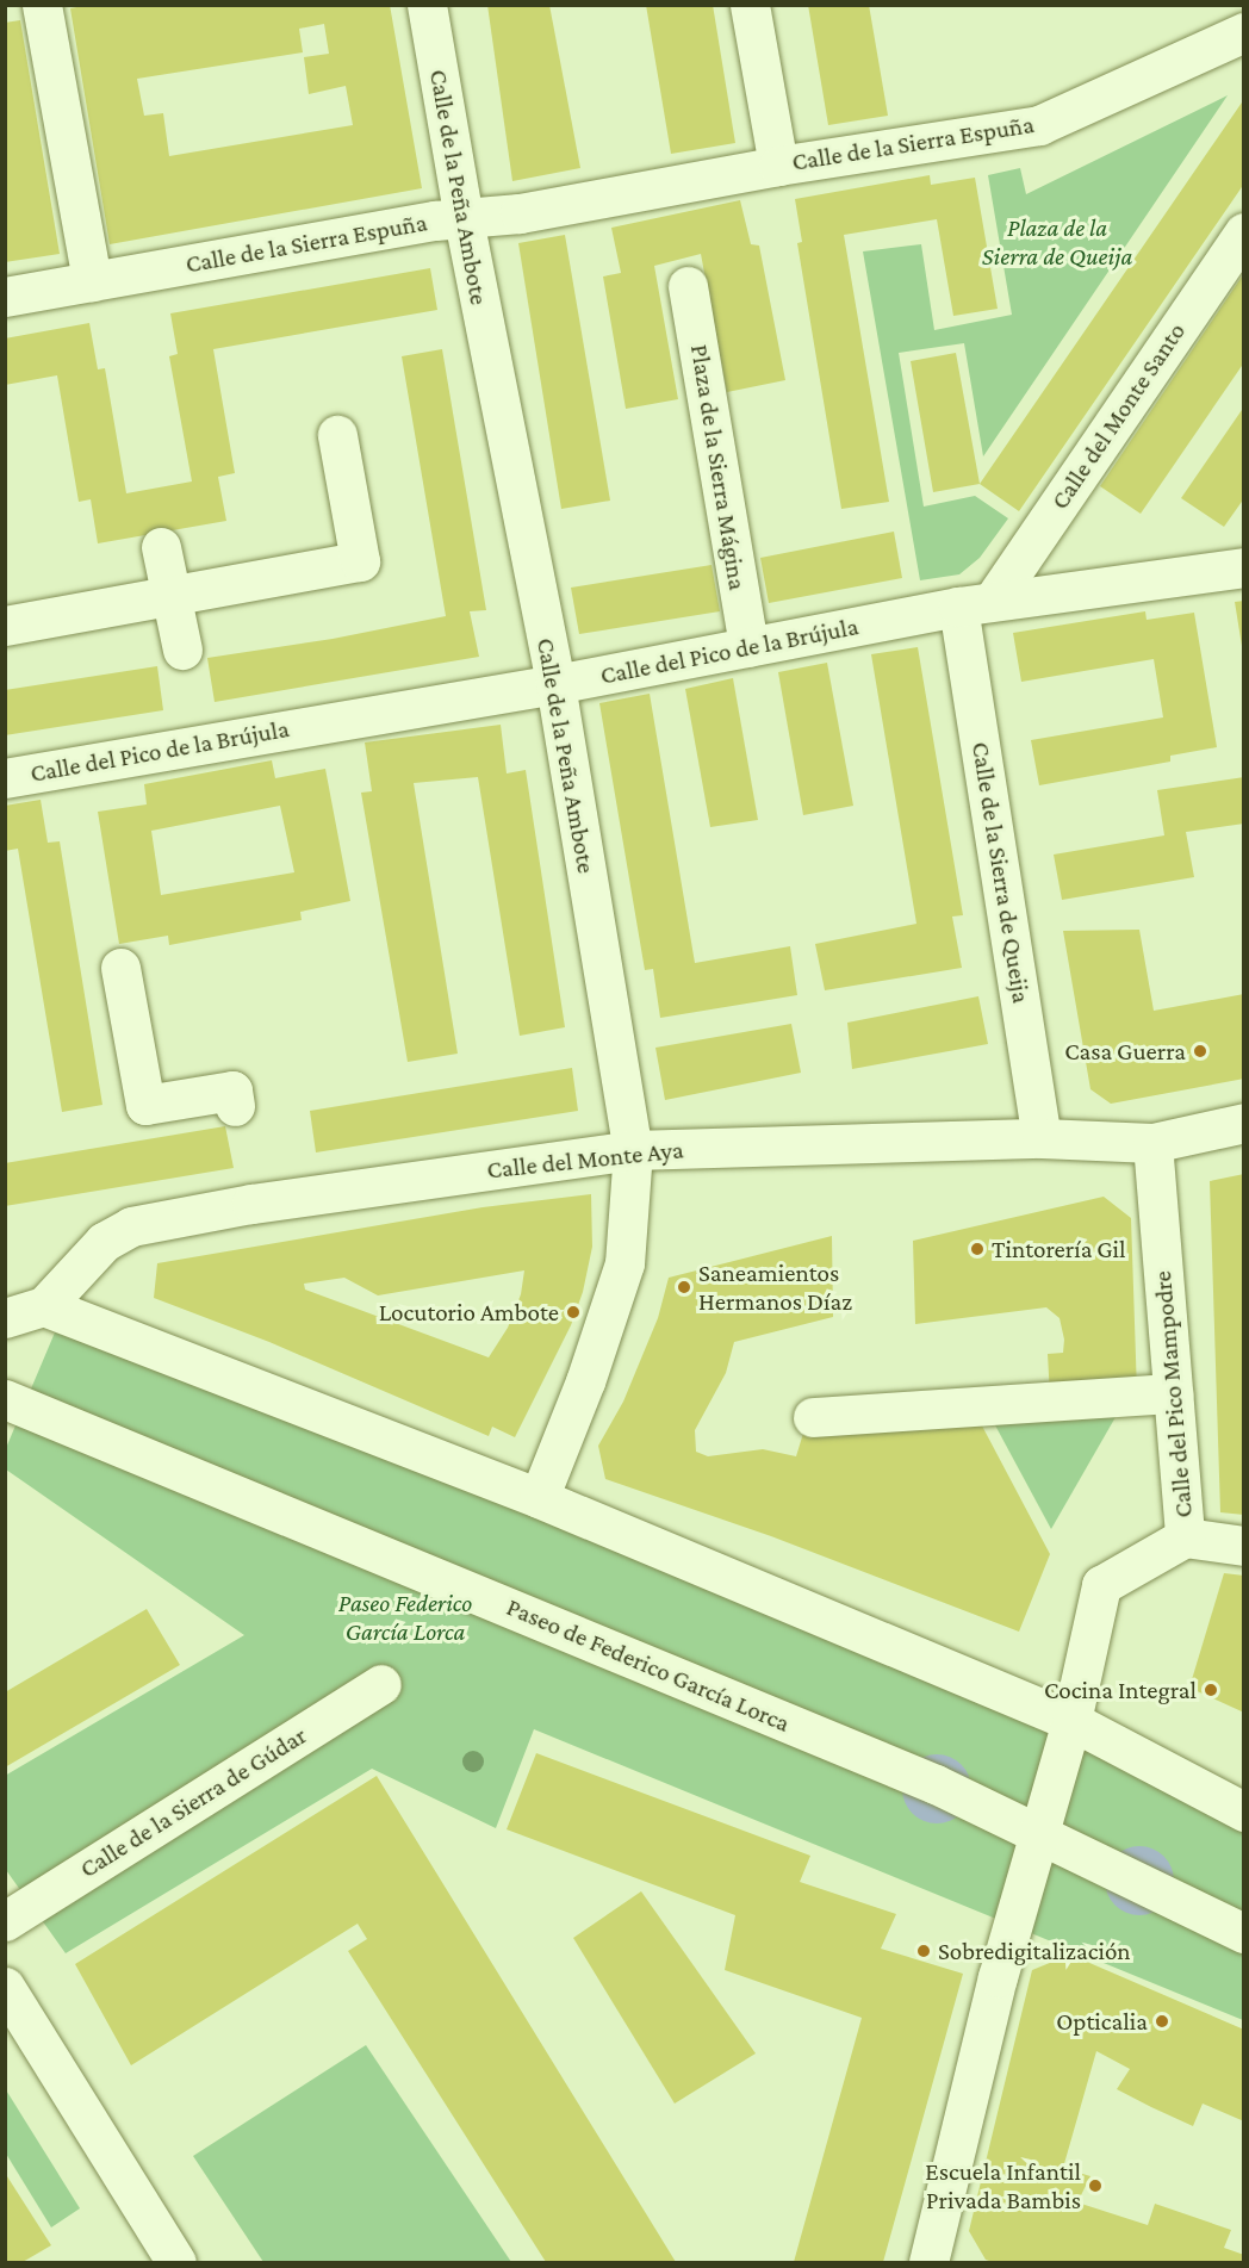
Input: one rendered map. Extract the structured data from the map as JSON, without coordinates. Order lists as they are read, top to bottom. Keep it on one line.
{"streets":{"street":["Calle de la Sierra Espuña","Calle de la Peña Ambote","Calle del Monte Santo","Plaza de la Sierra Mágina","Calle del Pico de la Brújula","Calle de la Sierra de Queija","Calle del Monte Aya","Calle del Pico Mampodre","Paseo de Federico García Lorca","Calle de la Sierra de Gúdar"]},"crossings":[["Calle de la Sierra Espuña","Calle de la Peña Ambote"],["Calle de la Peña Ambote","Calle del Pico de la Brújula"],["Calle de la Peña Ambote","Calle del Monte Aya"],["Calle del Monte Santo","Calle del Pico de la Brújula"],["Calle del Monte Santo","Calle de la Sierra de Queija"],["Plaza de la Sierra Mágina","Calle del Pico de la Brújula"],["Calle del Pico de la Brújula","Calle de la Sierra de Queija"],["Calle de la Sierra de Queija","Calle del Monte Aya"],["Calle del Monte Aya","Calle del Pico Mampodre"],["Calle del Pico Mampodre","Paseo de Federico García Lorca"]],"parks":["Plaza de la Sierra de Queija","Paseo Federico García Lorca"],"places":["Casa Guerra","Tintorería Gil","Saneamientos Hermanos Díaz","Locutorio Ambote","Cocina Integral","Sobredigitalización","Opticalia","Escuela Infantil Privada Bambis"]}
